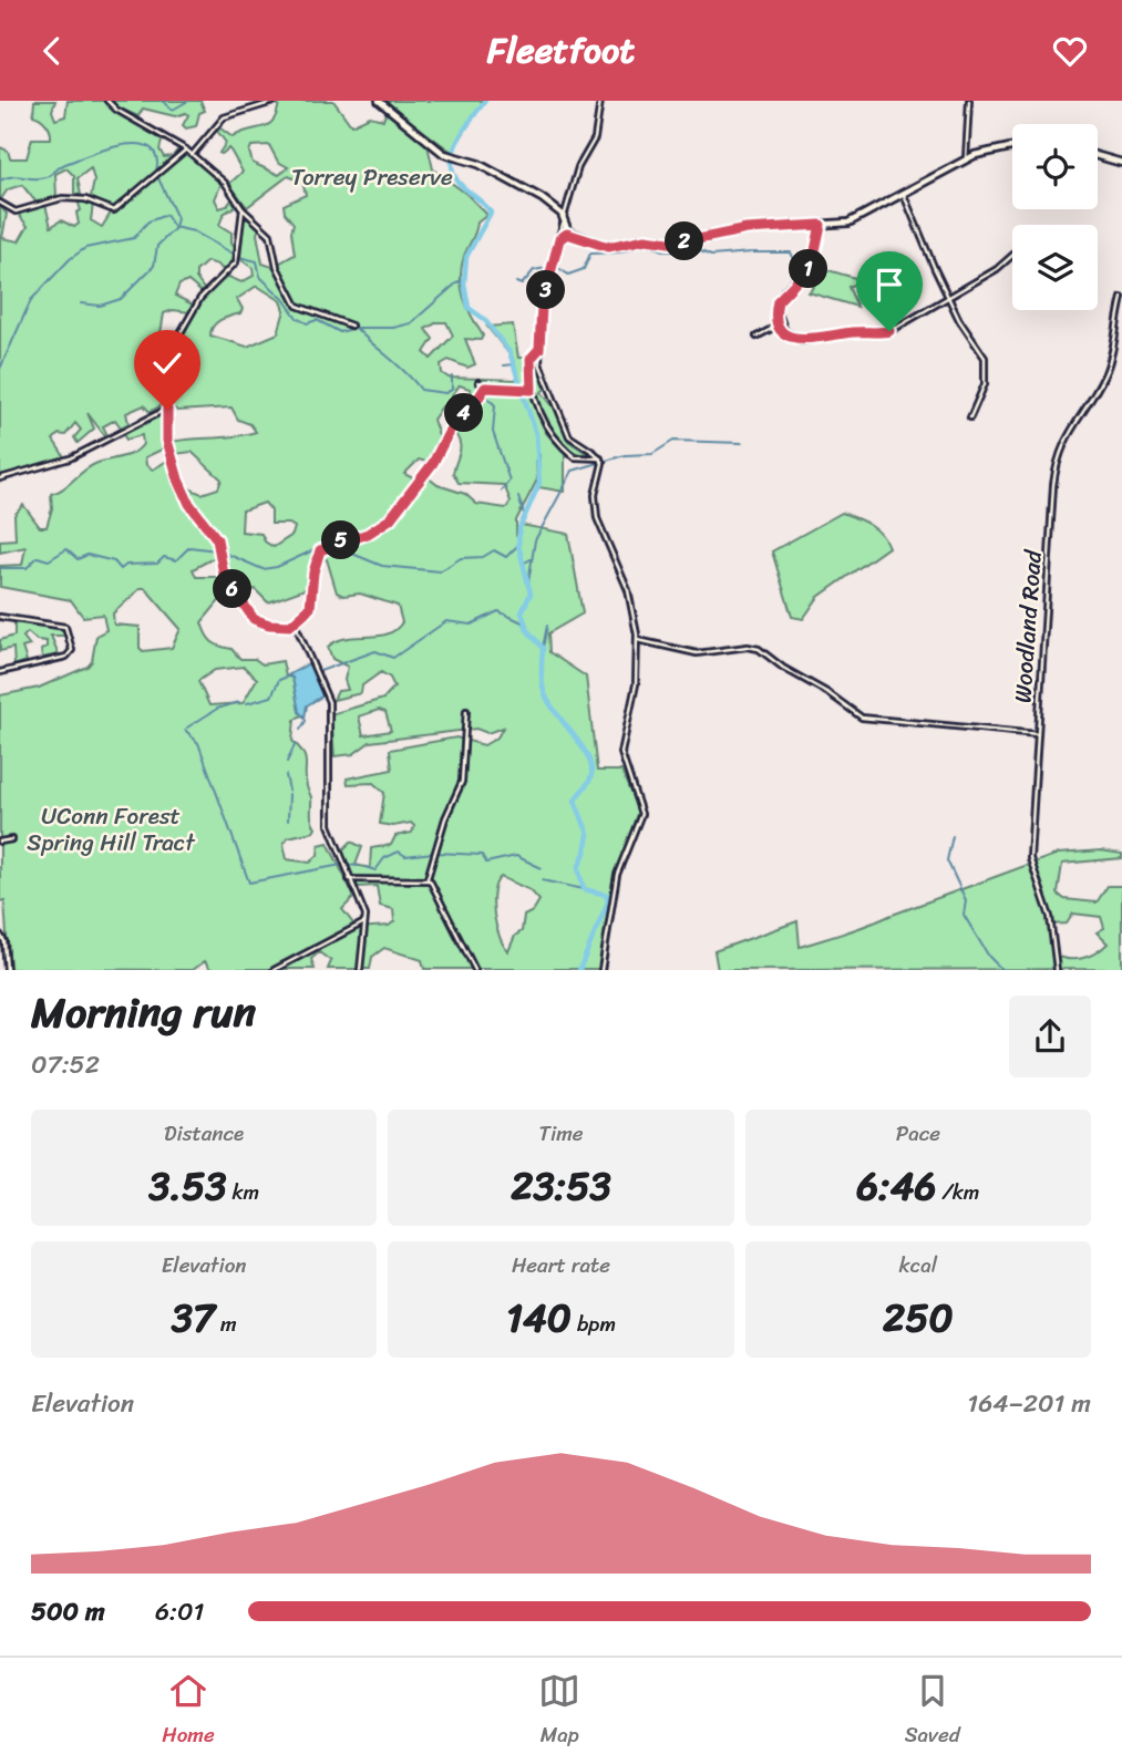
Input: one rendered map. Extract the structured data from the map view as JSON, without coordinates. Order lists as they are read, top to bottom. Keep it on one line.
{"streets":{"street":["Woodland Road"]},"parks":["Torrey Preserve","UConn Forest Spring Hill Tract"],"page":{"header":"Fleetfoot","pins":["2","1","3","4","5","6"],"heading":["Morning run","07:52"],"stats":[["Distance","3.53 km"],["Time","23:53"],["Pace","6:46 /km"],["Elevation","37 m"],["Heart rate","140 bpm"],["kcal","250"]],"chart":["Elevation","164–201 m"],"list":[{"name":"500 m","note":"6:01"}],"tabs":["Home","Map","Saved"]}}
